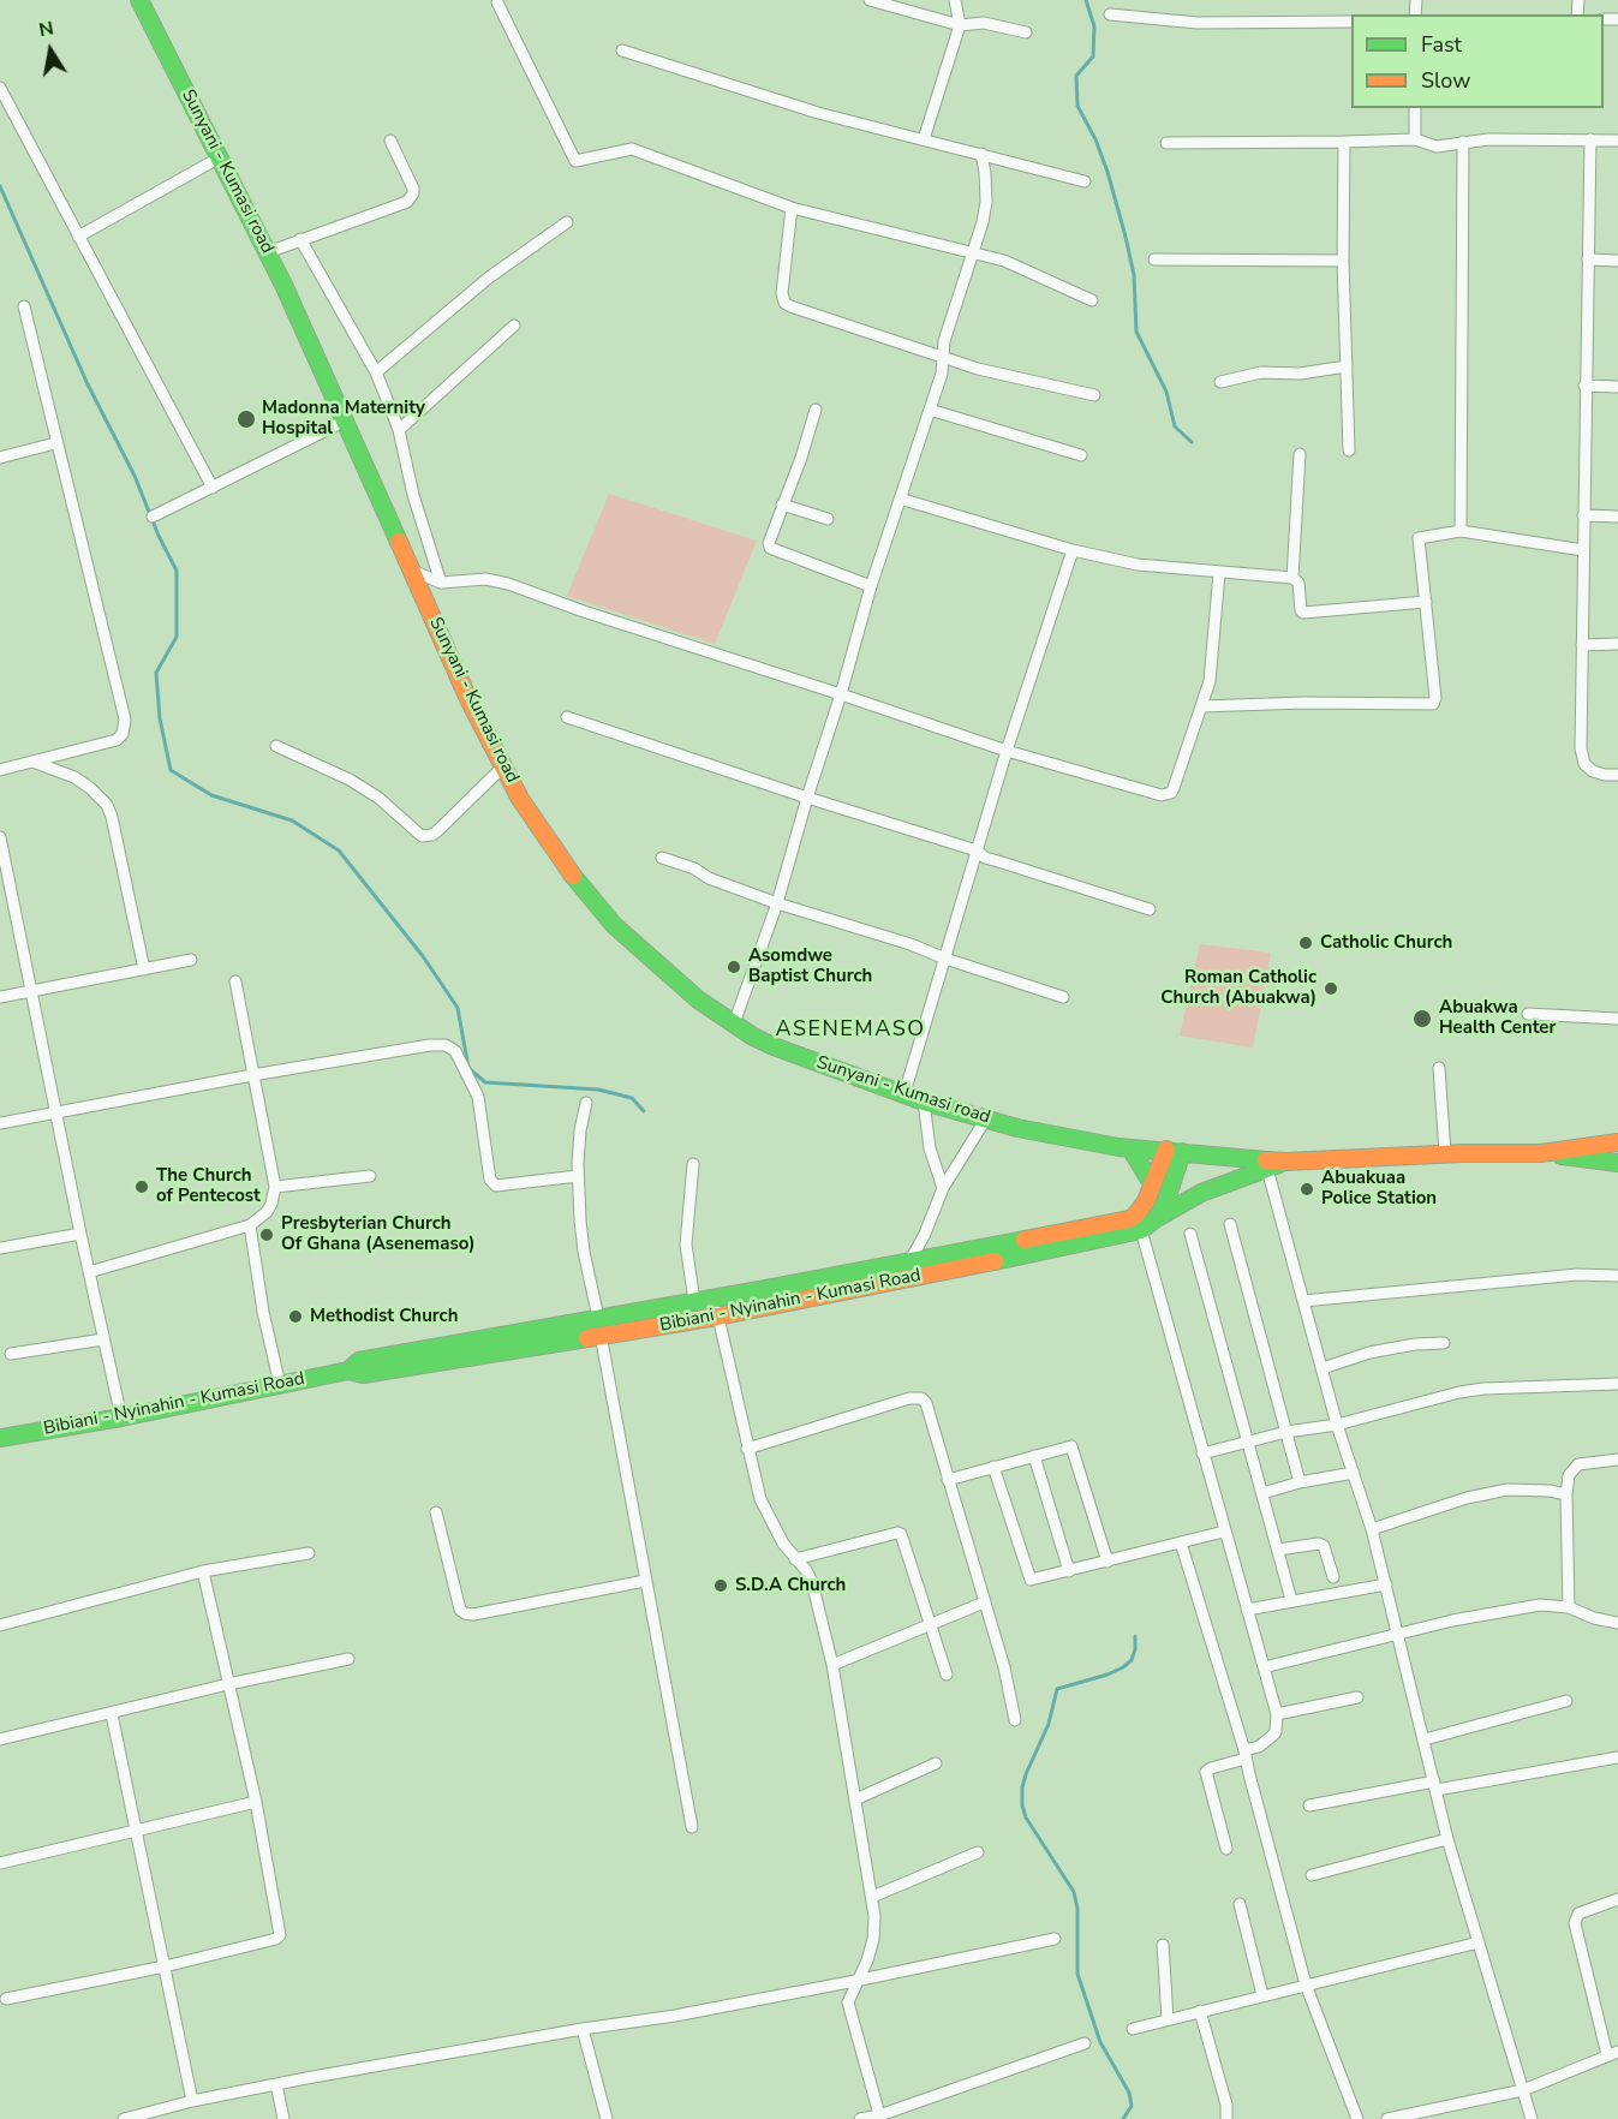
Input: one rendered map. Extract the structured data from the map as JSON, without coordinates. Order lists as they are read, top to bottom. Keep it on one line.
{"streets":{"main road":["Sunyani - Kumasi road","Bibiani - Nyinahin - Kumasi Road"]},"crossings":[["Sunyani - Kumasi road","Bibiani - Nyinahin - Kumasi Road"]],"districts":["ASENEMASO"],"places":["Madonna Maternity Hospital","Catholic Church","Asomdwe Baptist Church","Roman Catholic Church (Abuakwa)","Abuakwa Health Center","The Church of Pentecost","Abuakuaa Police Station","Presbyterian Church Of Ghana (Asenemaso)","Methodist Church","S.D.A Church"],"legend":["Fast","Slow"],"north":"top"}
